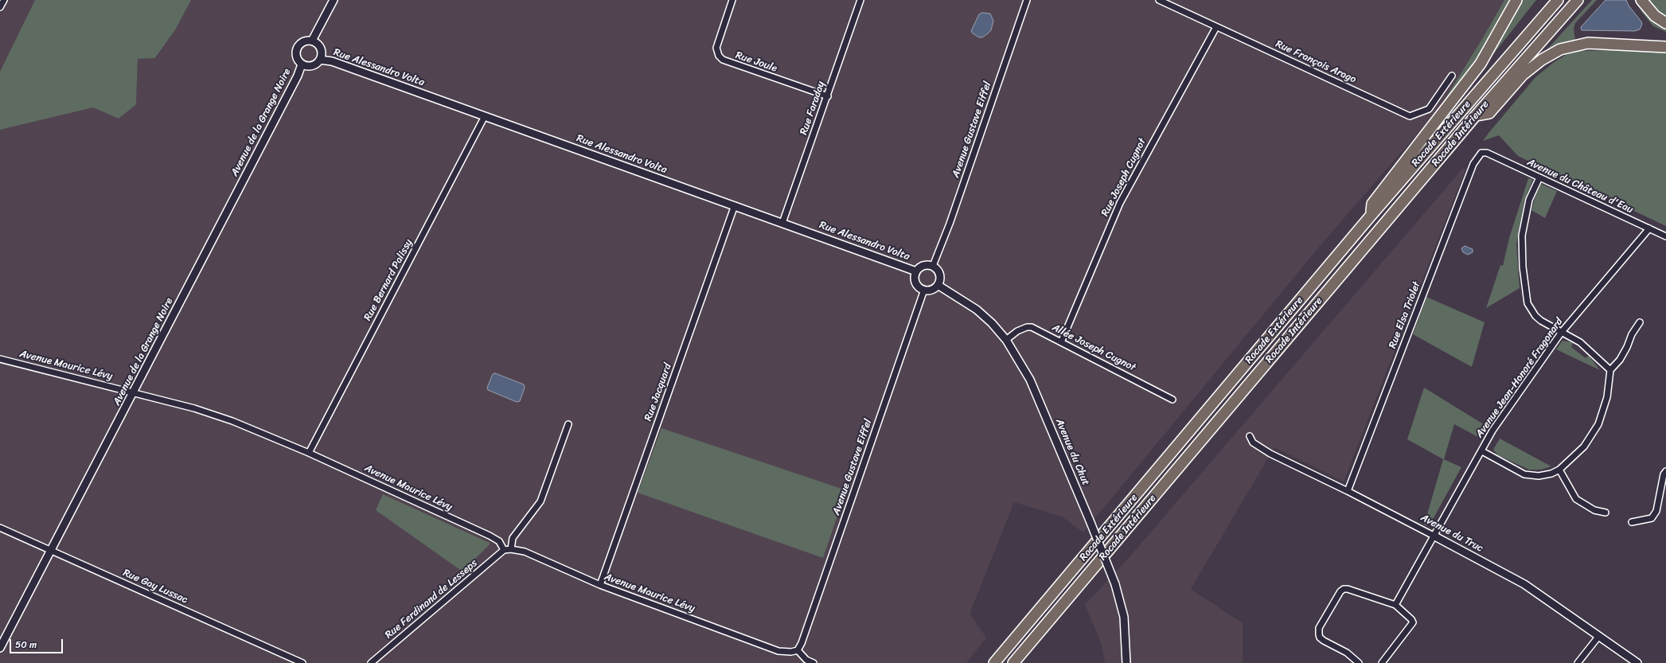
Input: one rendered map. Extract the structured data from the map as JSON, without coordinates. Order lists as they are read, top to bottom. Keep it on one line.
{"streets":{"highway":["Rocade Extérieure","Rocade Intérieure"],"street":["Rue Joule","Rue François Arago","Rue Alessandro Volta","Rue Faraday","Avenue de la Grange Noire","Avenue Gustave Eiffel","Rue Joseph Cugnot","Avenue du Château d'Eau","Rue Bernard Palissy","Rue Elsa Triolet","Allée Joseph Cugnot","Avenue Maurice Lévy","Avenue Jean-Honoré Fragonard","Rue Jacquard","Avenue du Chut","Avenue du Truc","Rue Gay Lussac","Rue Ferdinand de Lesseps"]},"crossings":[["Rue Joule","Rue Faraday"],["Rue François Arago","Rue Joseph Cugnot"],["Rue Alessandro Volta","Rue Faraday"],["Rue Alessandro Volta","Avenue de la Grange Noire"],["Rue Alessandro Volta","Avenue Gustave Eiffel"],["Rue Alessandro Volta","Rue Bernard Palissy"],["Rue Alessandro Volta","Rue Jacquard"],["Rue Alessandro Volta","Avenue du Chut"],["Avenue de la Grange Noire","Avenue Maurice Lévy"],["Avenue de la Grange Noire","Rue Gay Lussac"],["Avenue Gustave Eiffel","Avenue Maurice Lévy"],["Avenue Gustave Eiffel","Avenue du Chut"],["Rue Joseph Cugnot","Allée Joseph Cugnot"],["Avenue du Château d'Eau","Rue Elsa Triolet"],["Avenue du Château d'Eau","Avenue Jean-Honoré Fragonard"],["Rue Bernard Palissy","Avenue Maurice Lévy"],["Rue Elsa Triolet","Avenue du Truc"],["Allée Joseph Cugnot","Avenue du Chut"],["Avenue Maurice Lévy","Rue Jacquard"],["Avenue Maurice Lévy","Rue Ferdinand de Lesseps"],["Avenue Jean-Honoré Fragonard","Avenue du Truc"]],"scale_bar":"50 m"}
